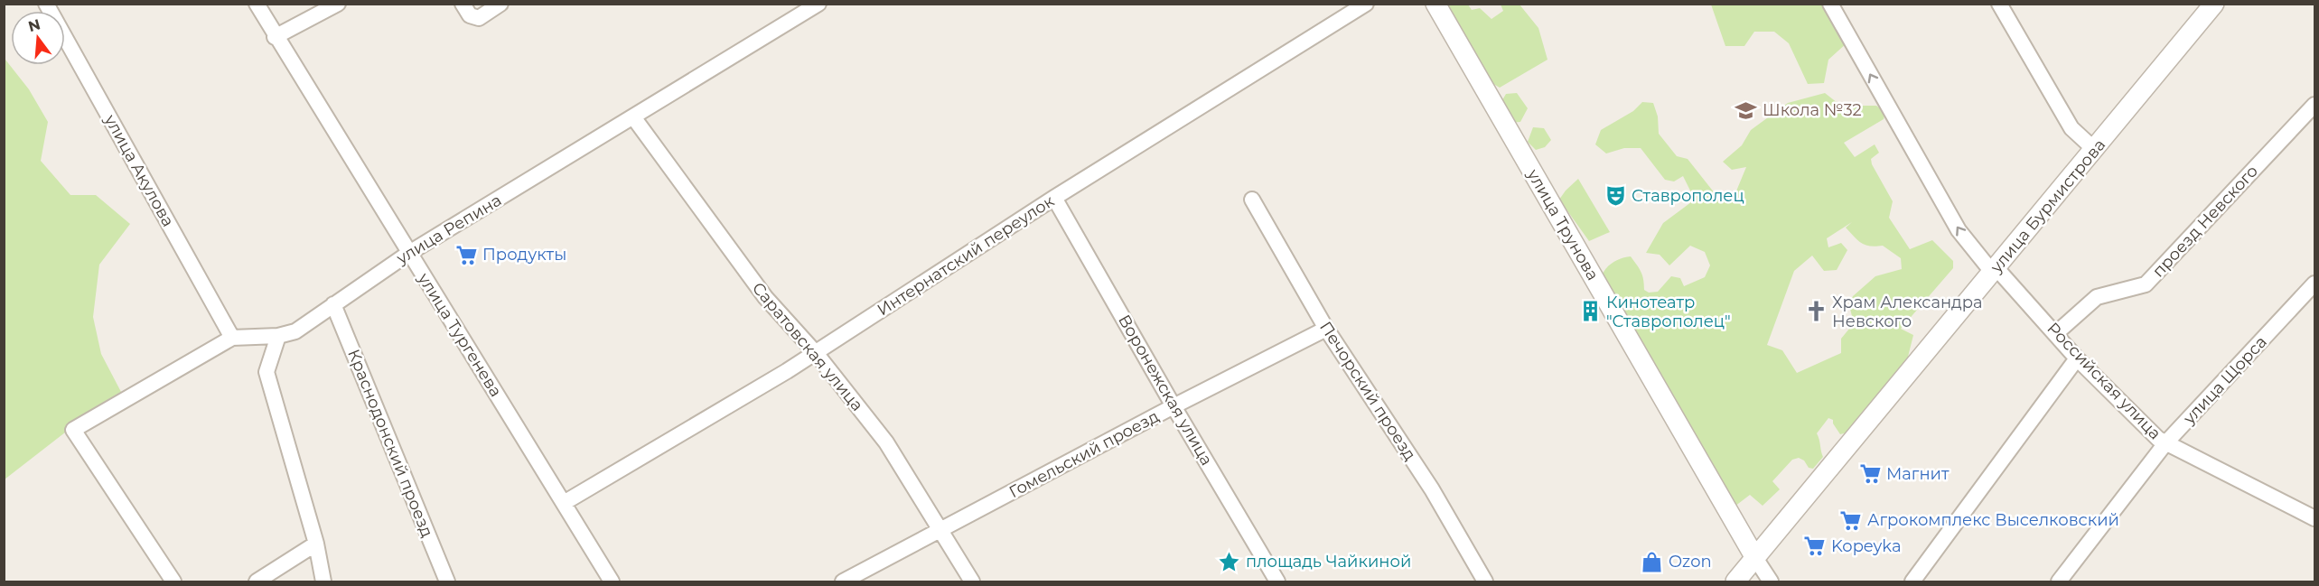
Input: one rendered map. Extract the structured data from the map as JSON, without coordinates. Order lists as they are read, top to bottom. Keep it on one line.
{"streets":{"street":["улица Акулова","улица Бурмистрова","проезд Невского","улица Трунова","улица Репина","Интернатский переулок","улица Тургенева","Саратовская улица","улица Щорса","Российская улица","Воронежская улица","Печорский проезд","Краснодонский проезд","Гомельский проезд"]},"crossings":[["улица Акулова","улица Репина"],["улица Бурмистрова","улица Трунова"],["улица Бурмистрова","Российская улица"],["проезд Невского","Российская улица"],["улица Репина","улица Тургенева"],["улица Репина","Саратовская улица"],["улица Репина","Краснодонский проезд"],["Интернатский переулок","улица Тургенева"],["Интернатский переулок","Саратовская улица"],["Интернатский переулок","Воронежская улица"],["Саратовская улица","Гомельский проезд"],["улица Щорса","Российская улица"],["Воронежская улица","Гомельский проезд"],["Печорский проезд","Гомельский проезд"]],"one_way":["Российская улица"],"places":{"school or university":["Школа №32"],"theatre":["Ставрополец"],"supermarket":["Продукты","Магнит","Агрокомплекс Выселковский","Kopeyka"],"building":["Кинотеатр \"Ставрополец\""],"church":["Храм Александра Невского"],"place":["площадь Чайкиной"],"shop":["Ozon"]},"north":"top"}
